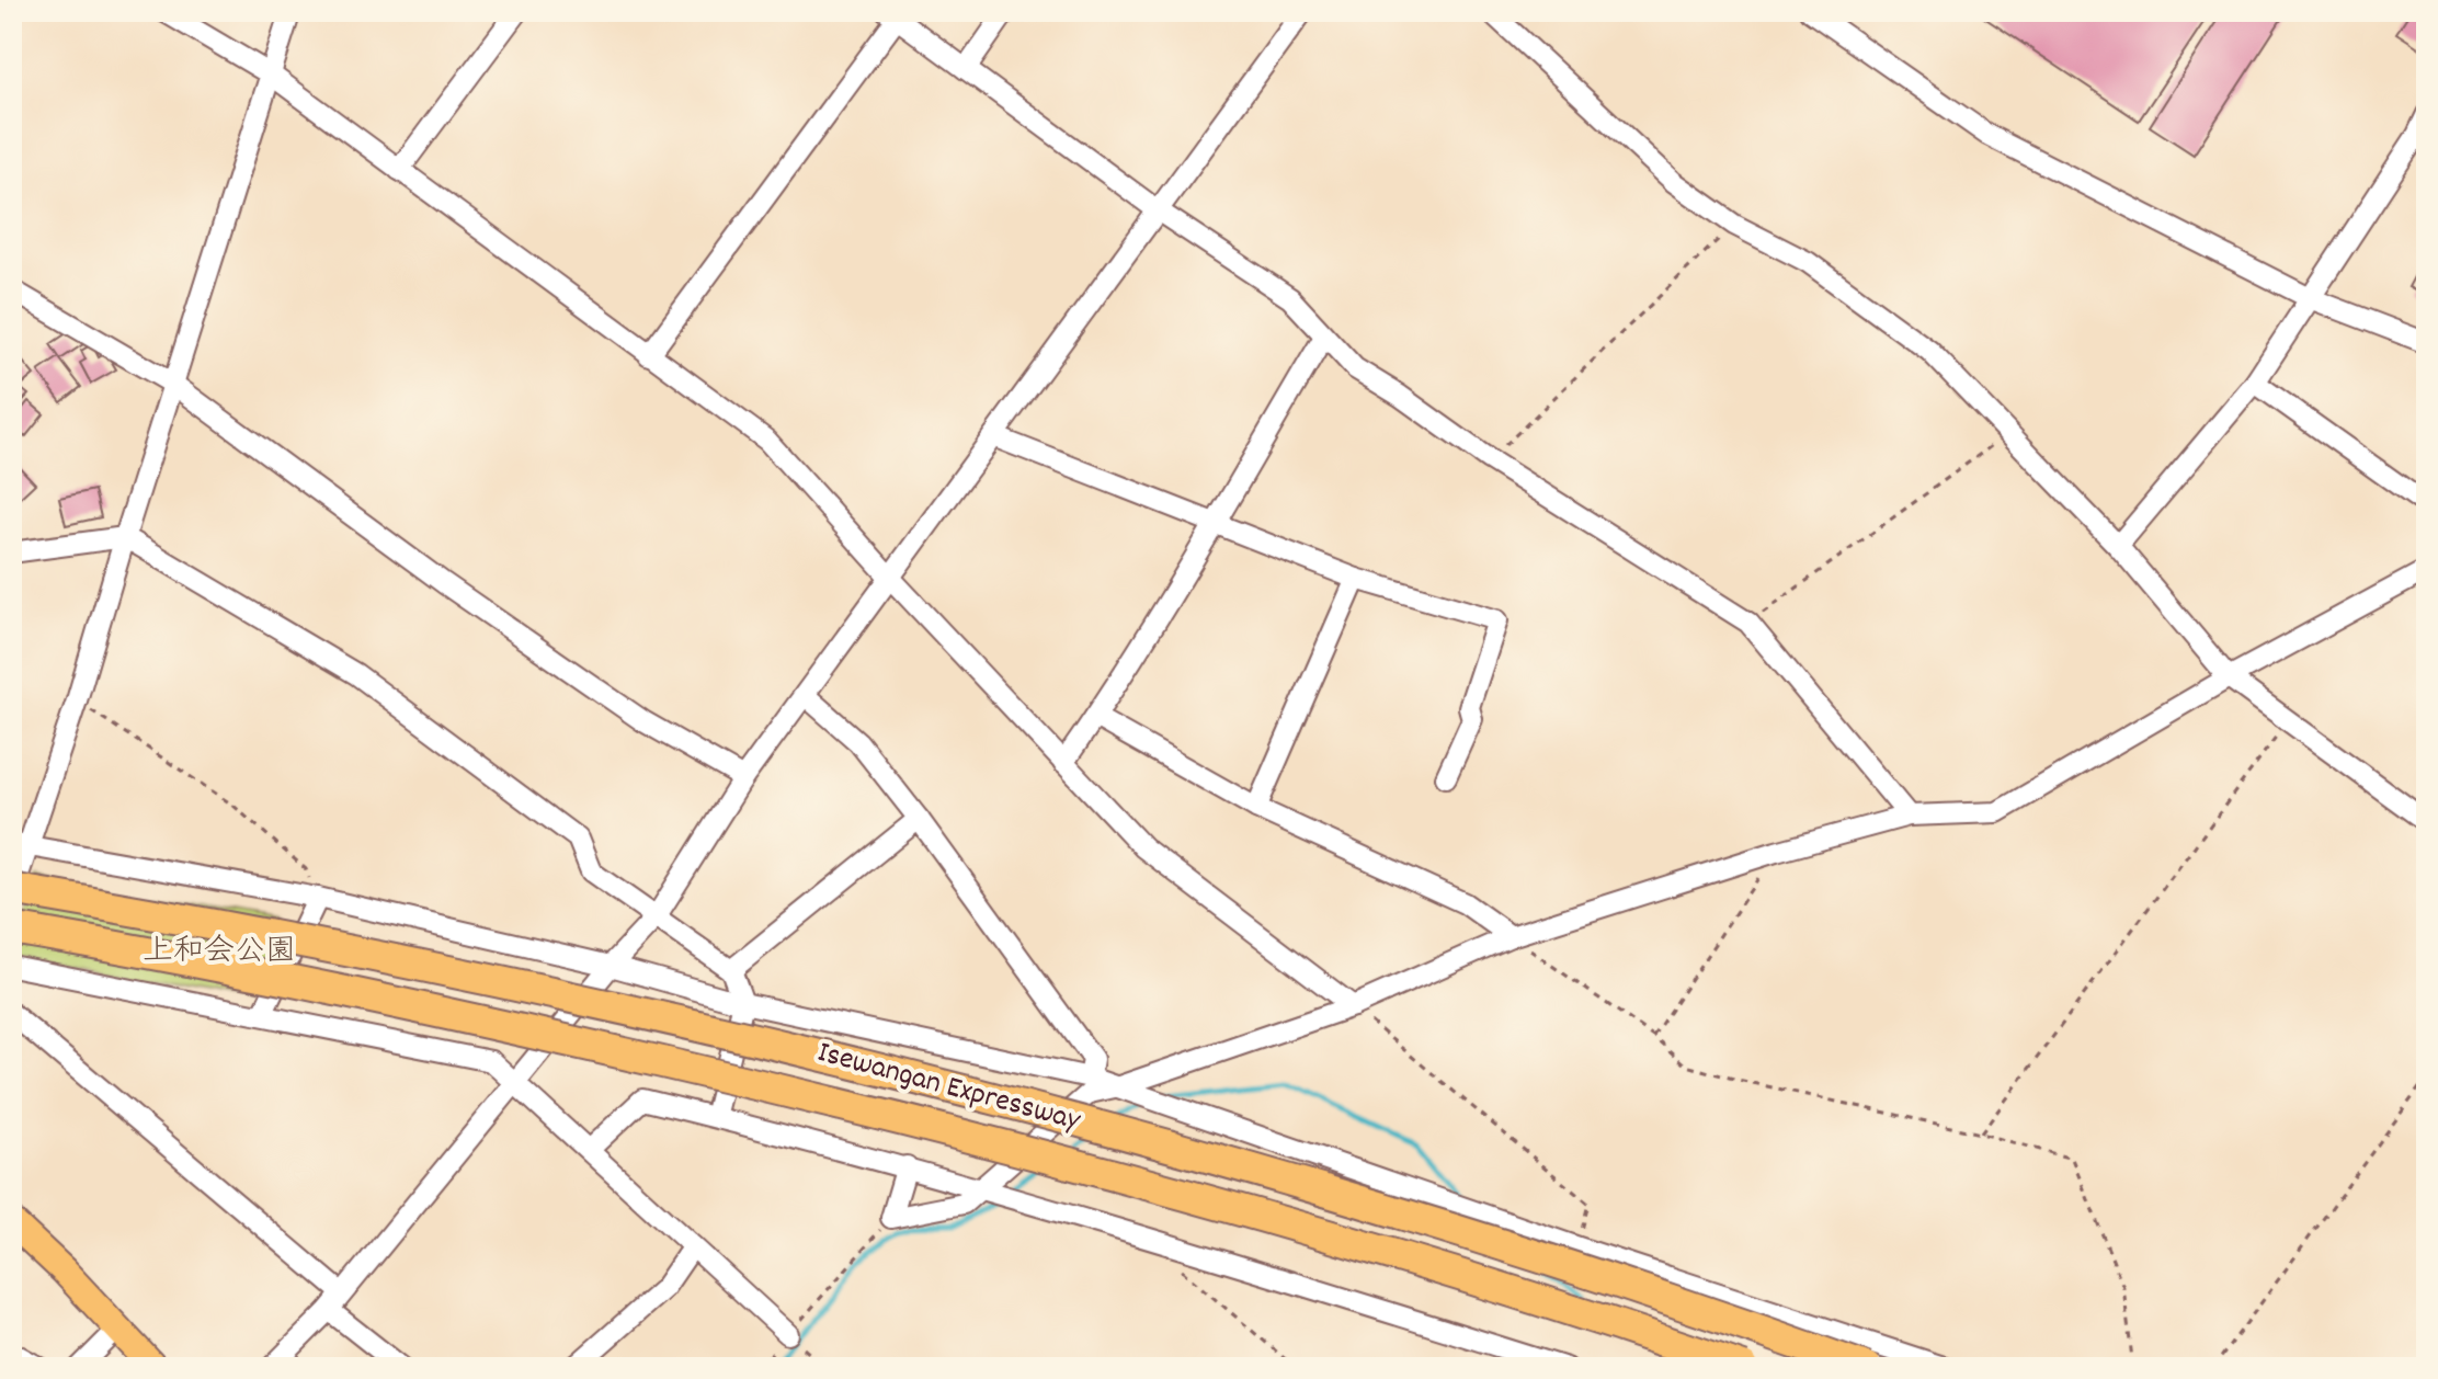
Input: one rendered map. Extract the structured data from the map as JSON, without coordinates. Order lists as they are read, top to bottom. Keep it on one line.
{"streets":{"highway":["Isewangan Expressway"]},"parks":["上和会公園"]}
